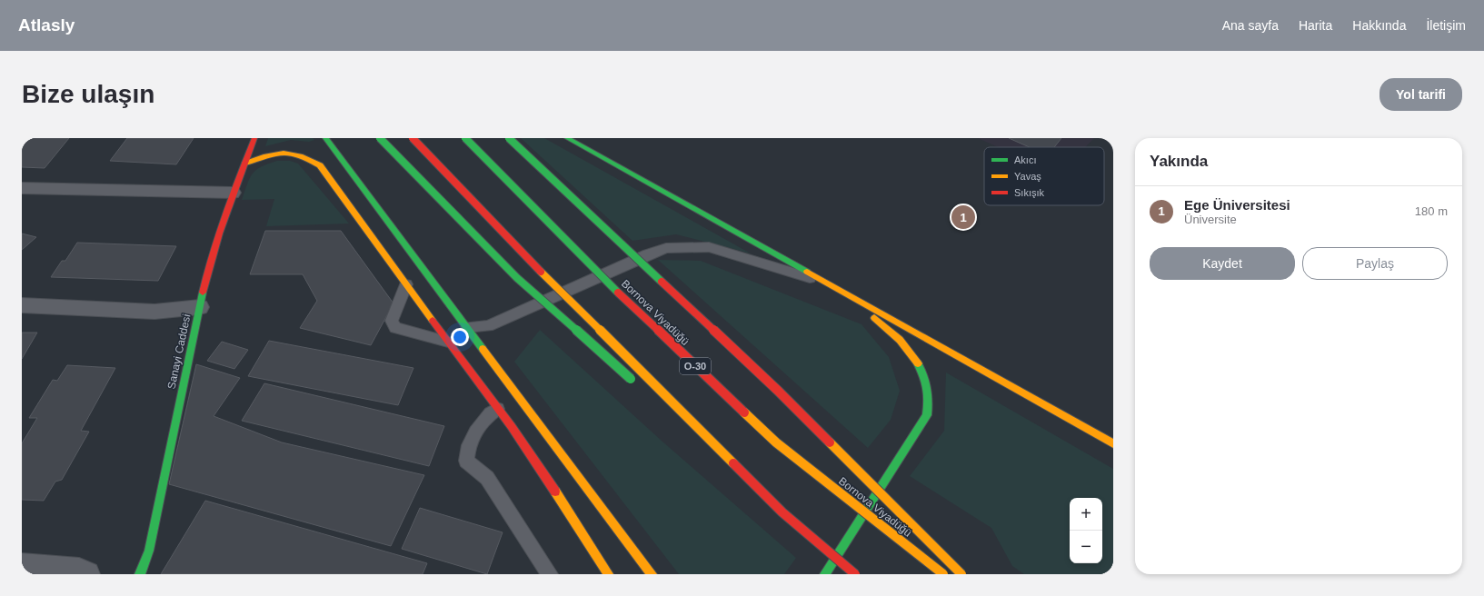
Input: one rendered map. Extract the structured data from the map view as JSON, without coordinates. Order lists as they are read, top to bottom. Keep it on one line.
{"streets":{"main road":["Bornova Viyadüğü","Sanayi Caddesi","O-30"]},"legend":["Akıcı","Yavaş","Sıkışık"],"page":{"header":"Atlasly","nav":["Ana sayfa","Harita","Hakkında","İletişim"],"buttons":["Yol tarifi",["Kaydet","Paylaş"]],"title":"Bize ulaşın","heading":"Yakında","list":[{"mark":"1","name":"Ege Üniversitesi","note":"Üniversite","value":"180 m"}],"pins":"1","map_buttons":["+","−"]}}
